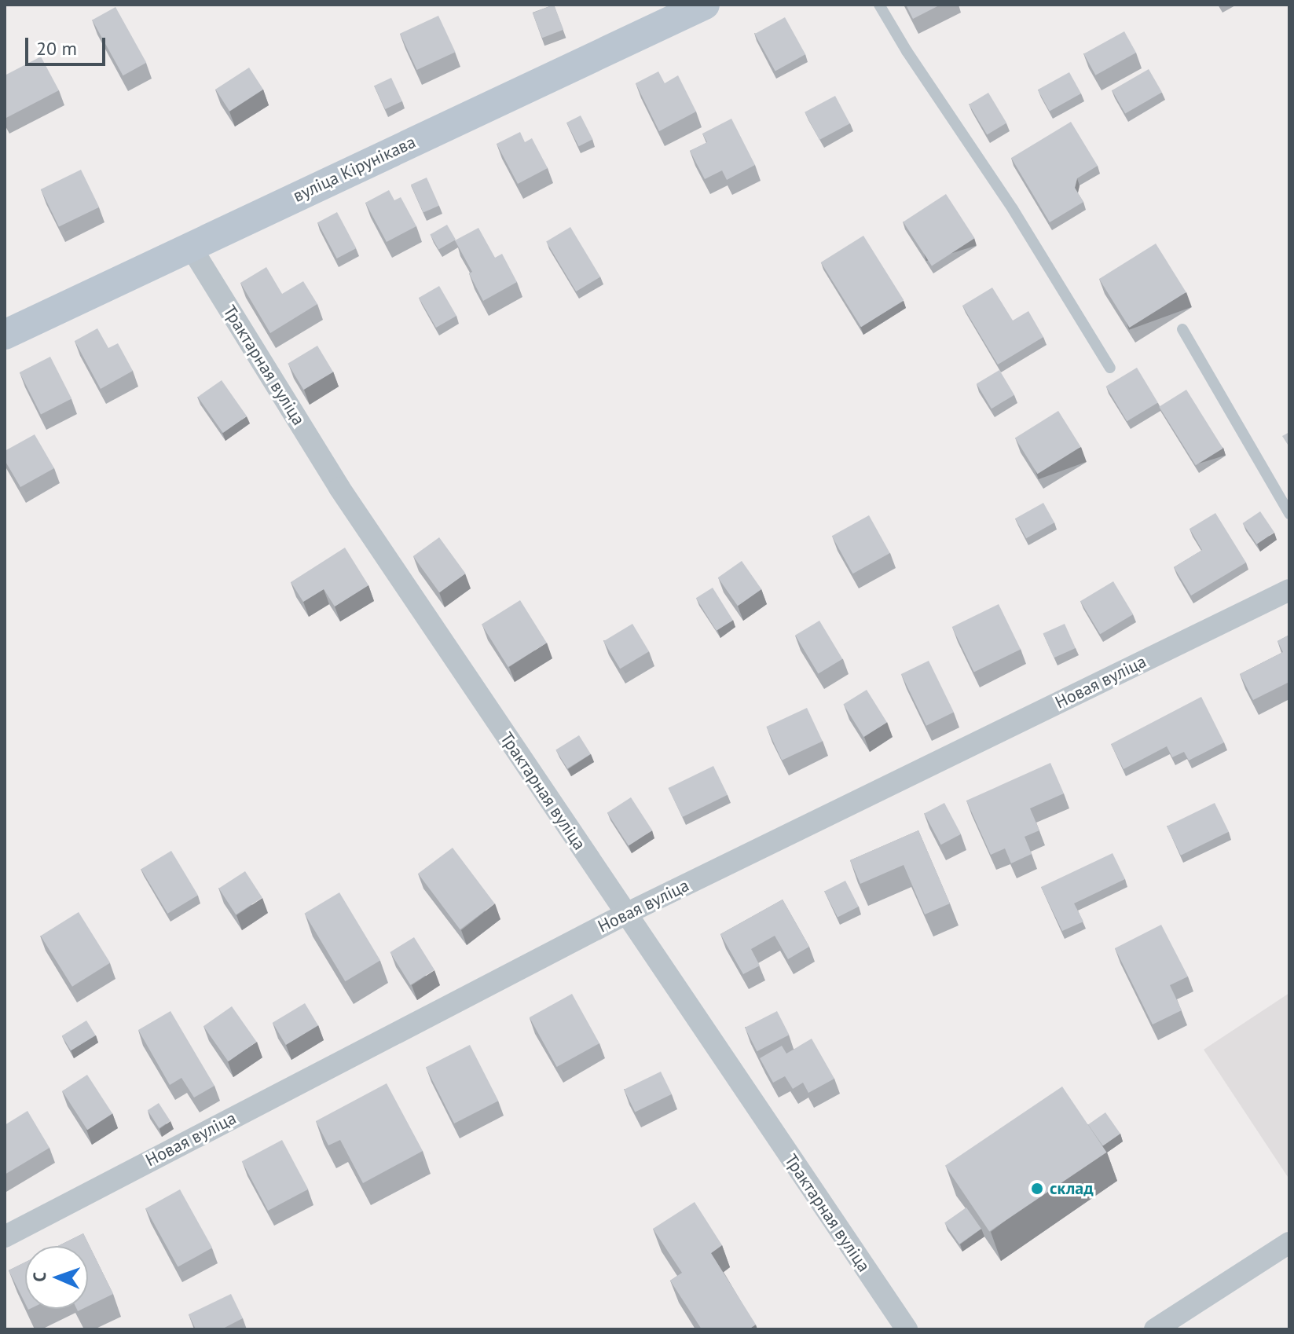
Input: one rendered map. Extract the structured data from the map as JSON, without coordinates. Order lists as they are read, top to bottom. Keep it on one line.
{"streets":{"street":["вуліца Кірунікава","Трактарная вуліца","Новая вуліца"]},"crossings":[["вуліца Кірунікава","Трактарная вуліца"],["Трактарная вуліца","Новая вуліца"]],"places":["склад"],"scale_bar":"20 m","north":"left"}
